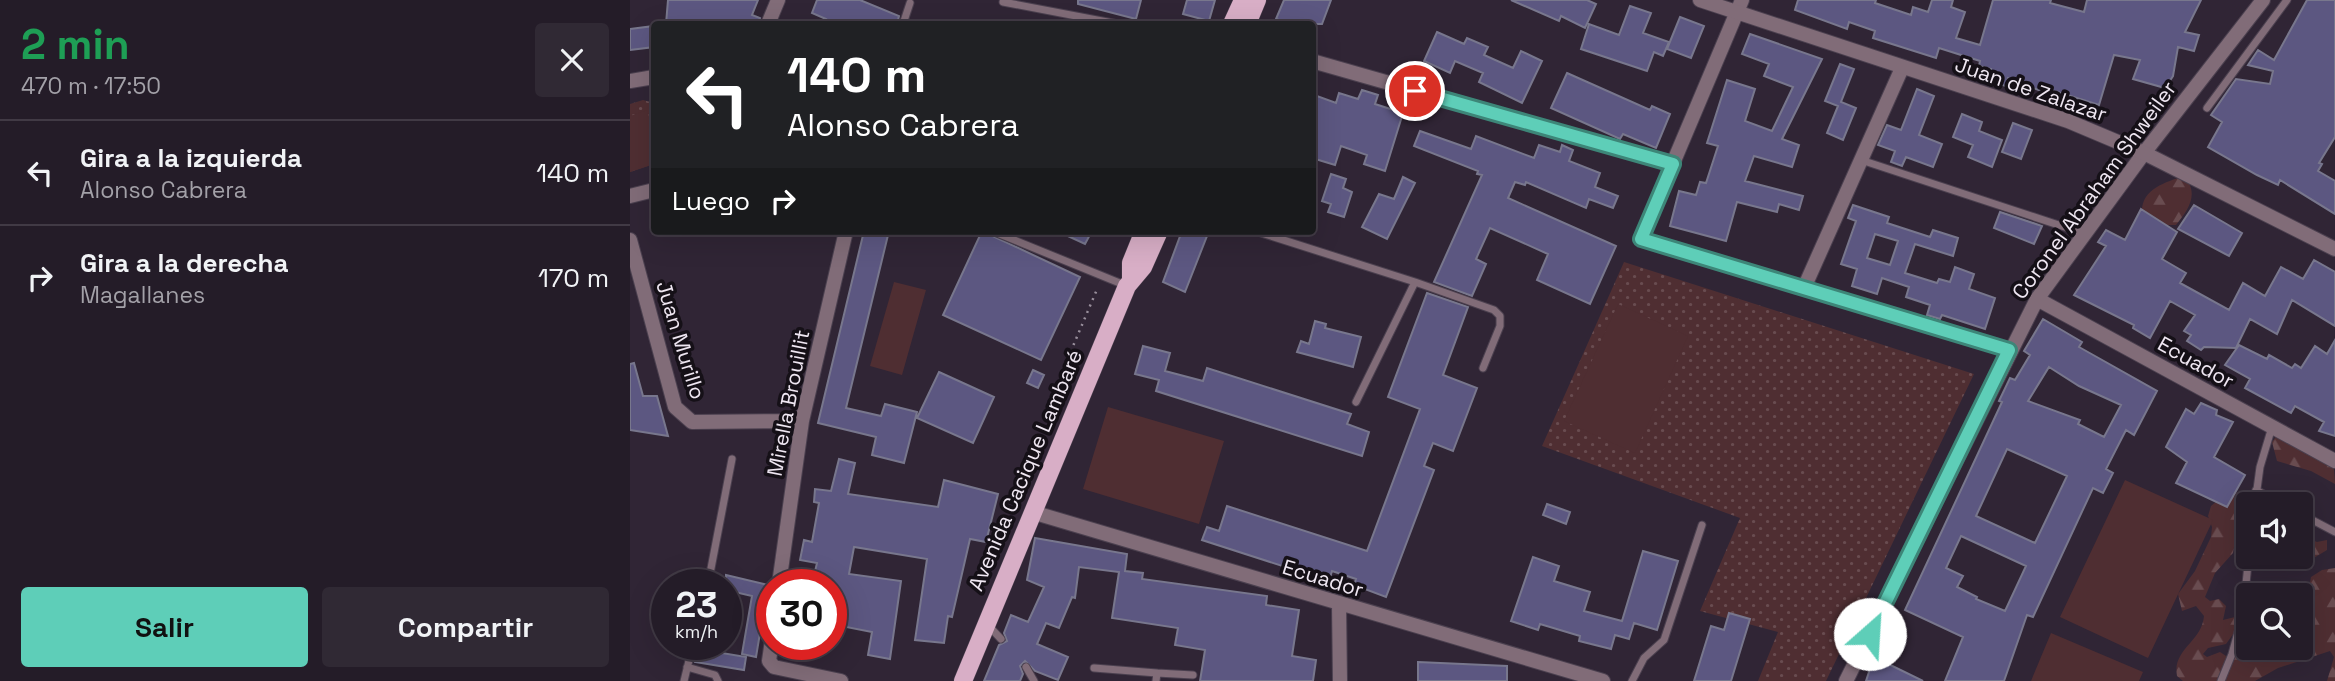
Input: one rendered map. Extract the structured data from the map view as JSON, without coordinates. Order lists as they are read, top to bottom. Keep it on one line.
{"streets":{"main road":["Avenida Cacique Lambaré"],"street":["Juan de Zalazar","Coronel Abraham Shweiler","Juan Murillo","Ecuador","Mirella Brouillit"]},"crossings":[["Juan de Zalazar","Coronel Abraham Shweiler"],["Coronel Abraham Shweiler","Ecuador"],["Juan Murillo","Mirella Brouillit"],["Ecuador","Avenida Cacique Lambaré"]],"page":{"heading":["2 min","470 m · 17:50"],"turn":["140 m","Alonso Cabrera"],"list":[{"name":"Gira a la izquierda","note":"Alonso Cabrera","value":"140 m"},{"name":"Gira a la derecha","note":"Magallanes","value":"170 m"}],"then":"Luego","speed":"23 km/h","limit":"30","buttons":["Salir","Compartir"]}}
